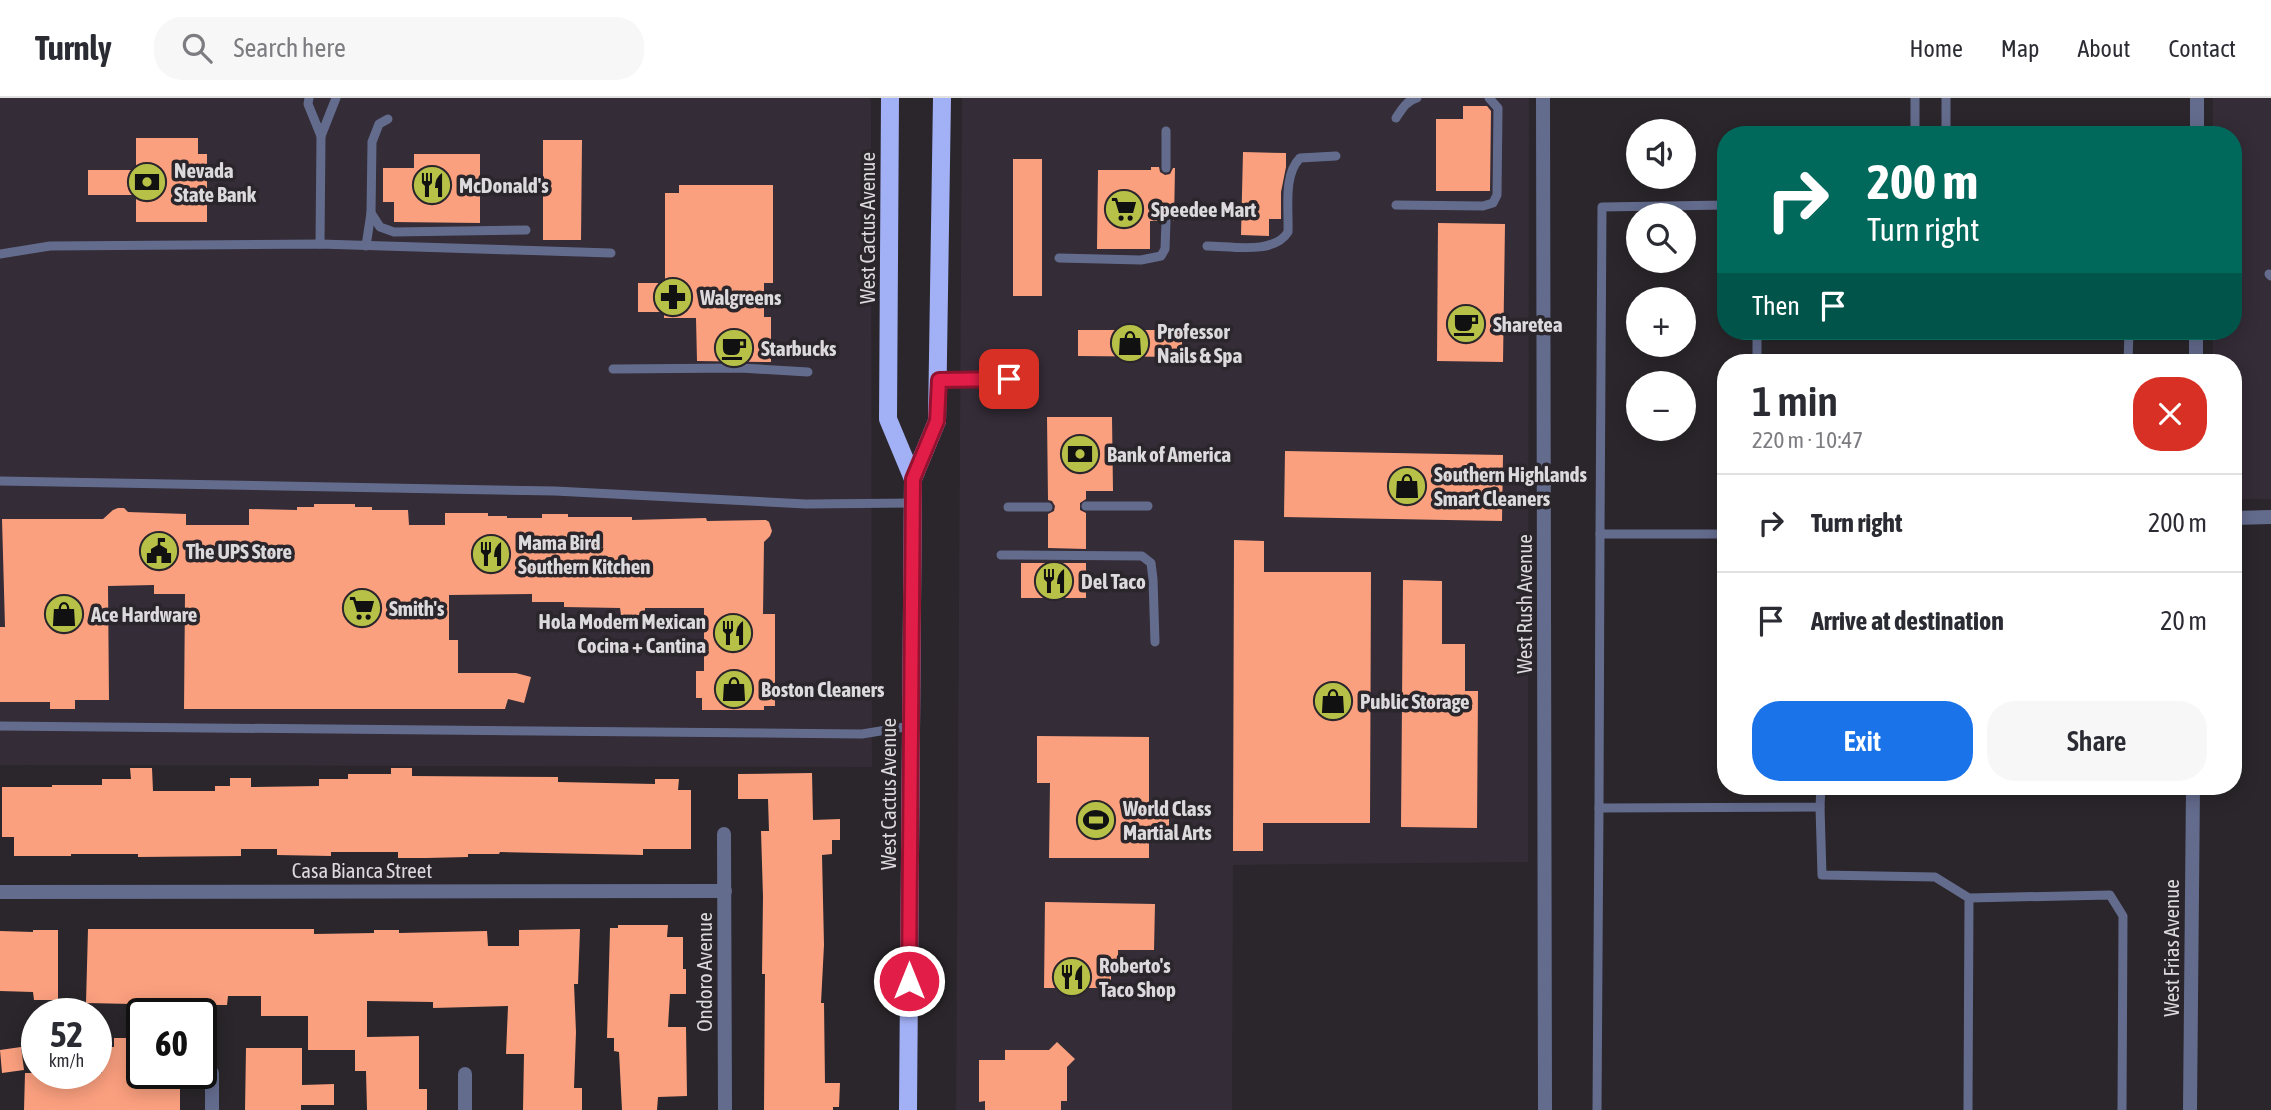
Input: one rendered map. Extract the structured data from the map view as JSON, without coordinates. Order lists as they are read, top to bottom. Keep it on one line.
{"streets":{"main road":["West Cactus Avenue"],"street":["West Rush Avenue","Casa Bianca Street","West Frias Avenue","Ondoro Avenue"]},"crossings":[["Casa Bianca Street","Ondoro Avenue"]],"places":{"bank":["Nevada State Bank","Bank of America"],"restaurant":["McDonald's","Mama Bird Southern Kitchen","Del Taco","Hola Modern Mexican Cocina + Cantina","Roberto's Taco Shop"],"supermarket":["Speedee Mart","Smith's"],"pharmacy":["Walgreens"],"cafe":["Sharetea","Starbucks"],"shop":["Professor Nails & Spa","Southern Highlands Smart Cleaners","Ace Hardware","Boston Cleaners","Public Storage"],"public building":["The UPS Store"],"sports":["World Class Martial Arts"]},"page":{"header":"Turnly","search":"Search here","nav":["Home","Map","About","Contact"],"map_buttons":["+","−"],"turn":["200 m","Turn right"],"then":"Then","heading":["1 min","220 m · 10:47"],"list":[{"name":"Turn right","value":"200 m"},{"name":"Arrive at destination","value":"20 m"}],"buttons":["Exit","Share"],"speed":"52 km/h","limit":"60"}}
